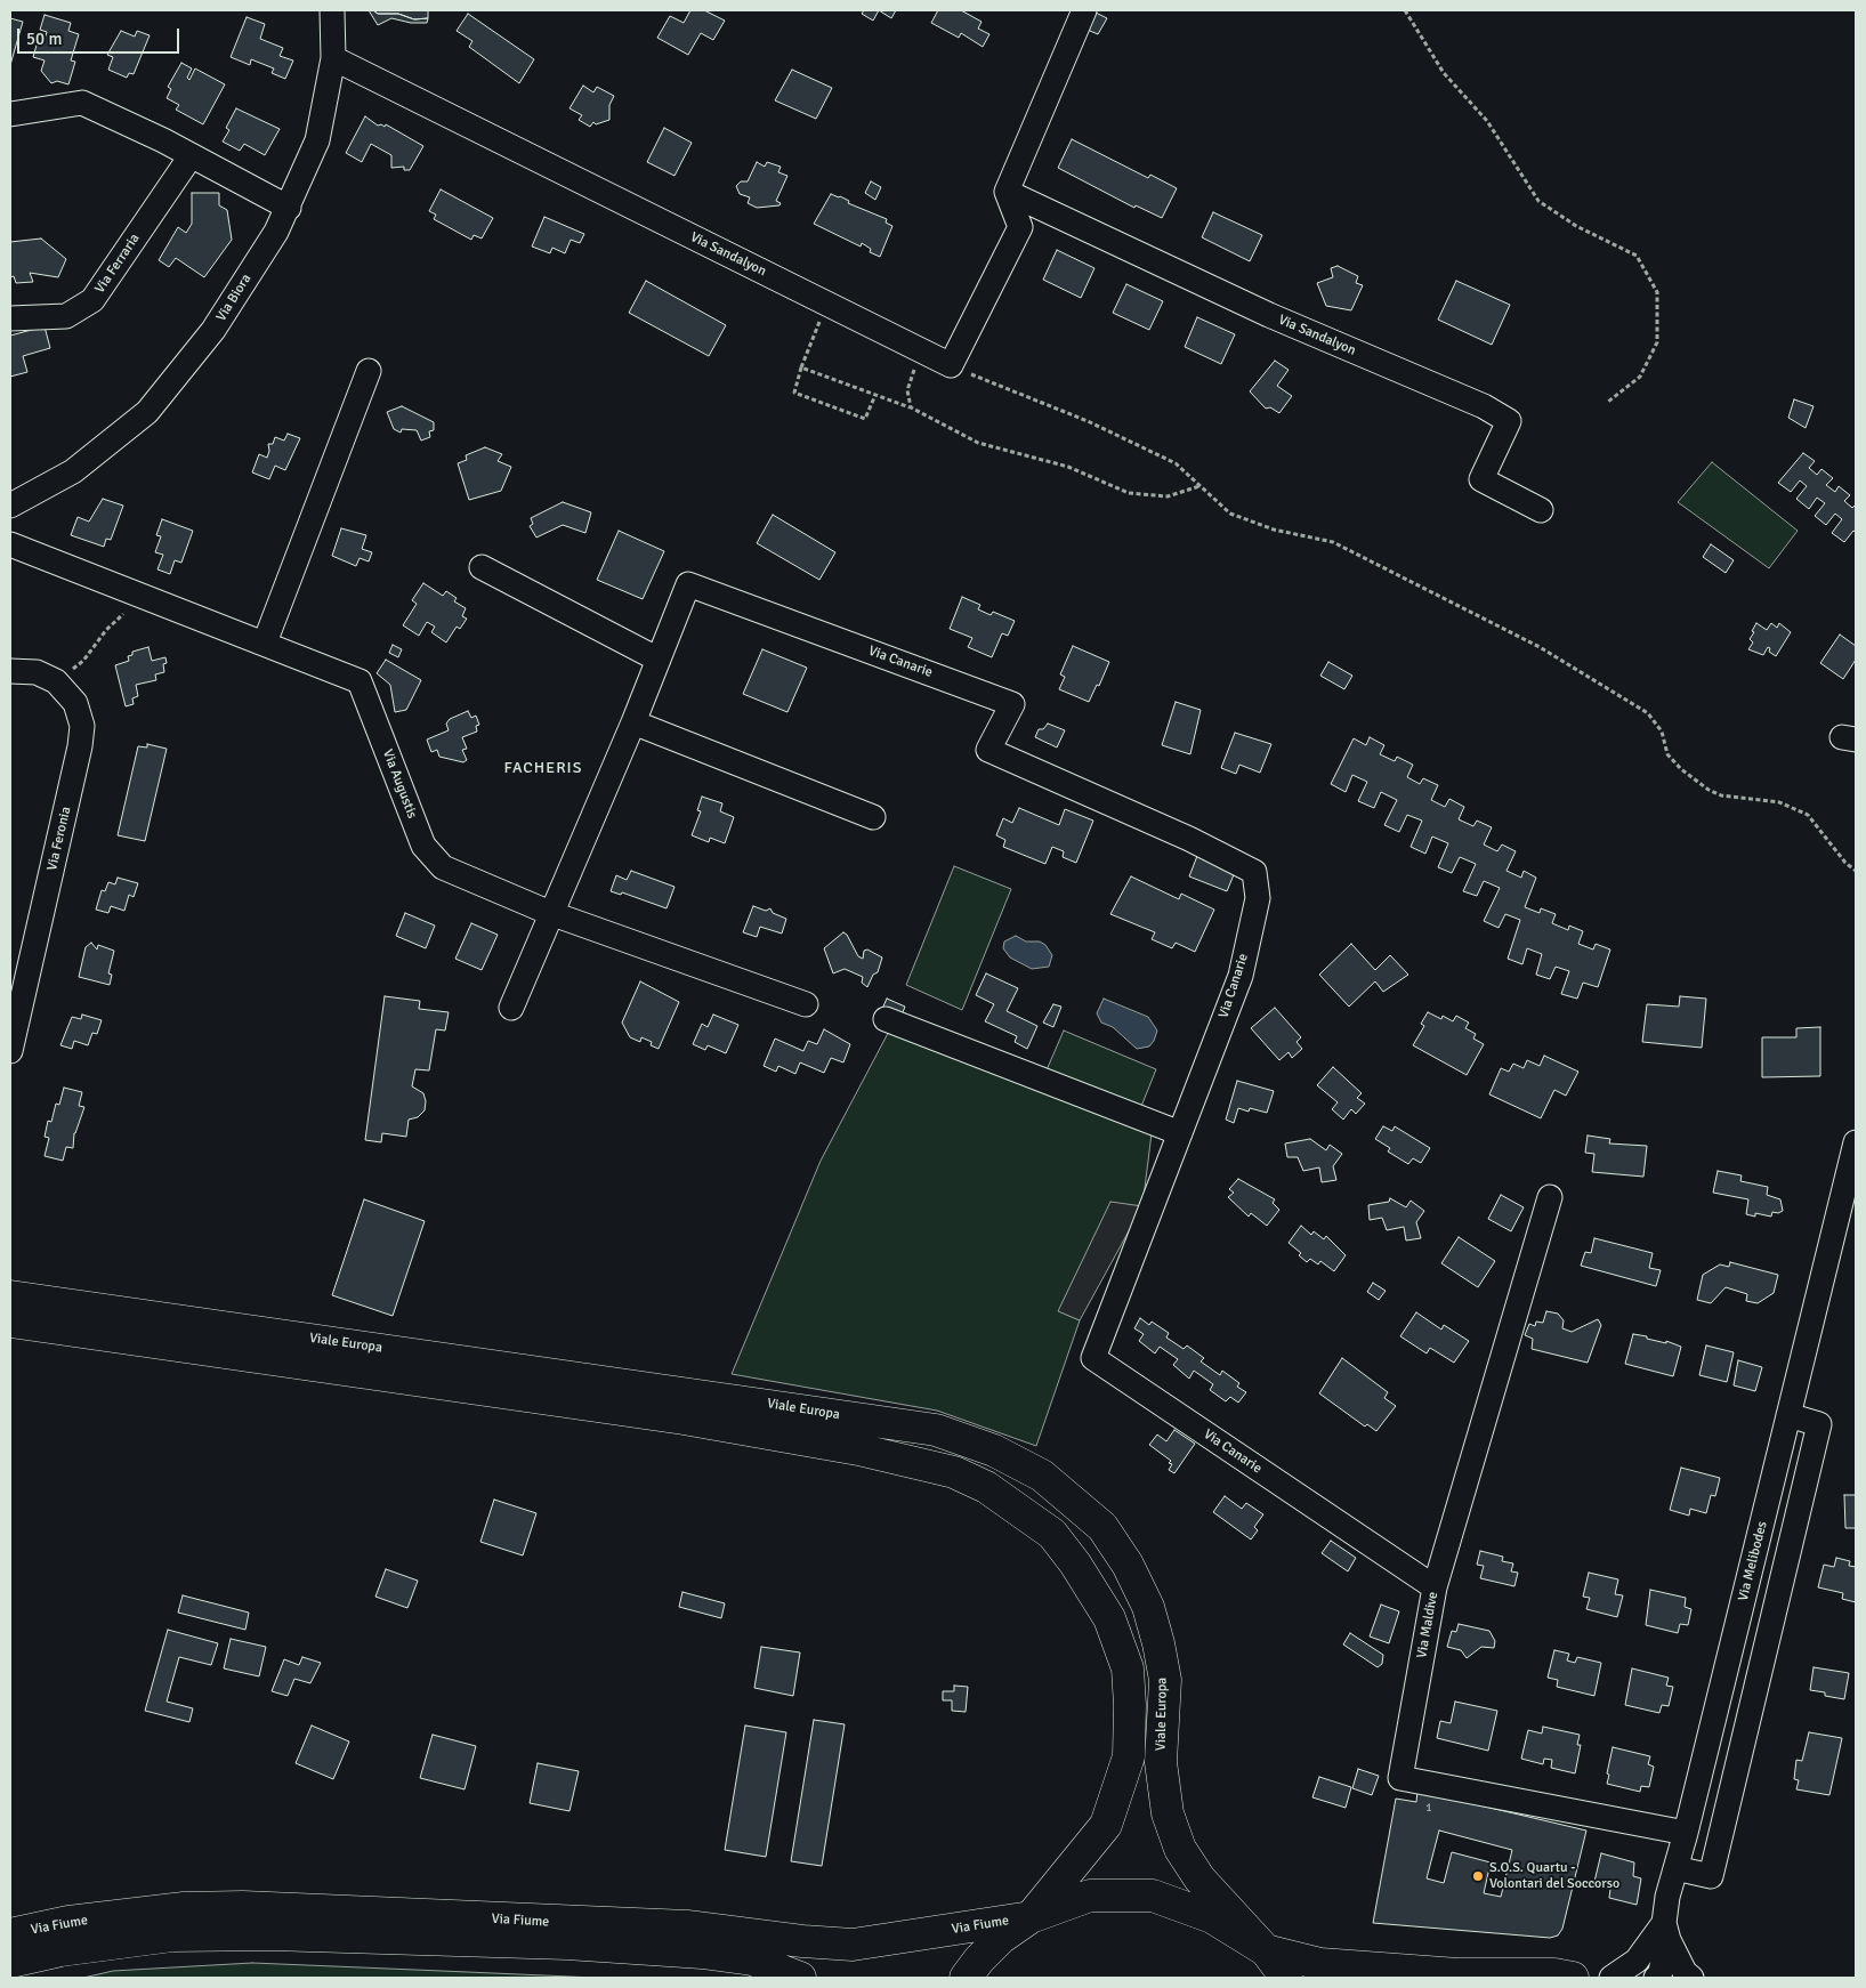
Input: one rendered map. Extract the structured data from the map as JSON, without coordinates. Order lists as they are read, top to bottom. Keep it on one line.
{"streets":{"main road":["Viale Europa","Via Fiume"],"street":["Via Sandalyon","Via Ferraria","Via Biora","Via Canarie","Via Augustis","Via Feronia","Via Melibodes","Via Maldive"]},"crossings":[["Via Sandalyon","Via Biora"],["Via Canarie","Via Maldive"],["Viale Europa","Via Fiume"],["Via Melibodes","Via Maldive"]],"districts":["FACHERIS"],"places":["S.O.S. Quartu - Volontari del Soccorso"],"house_numbers":["1"],"scale_bar":"50 m"}
